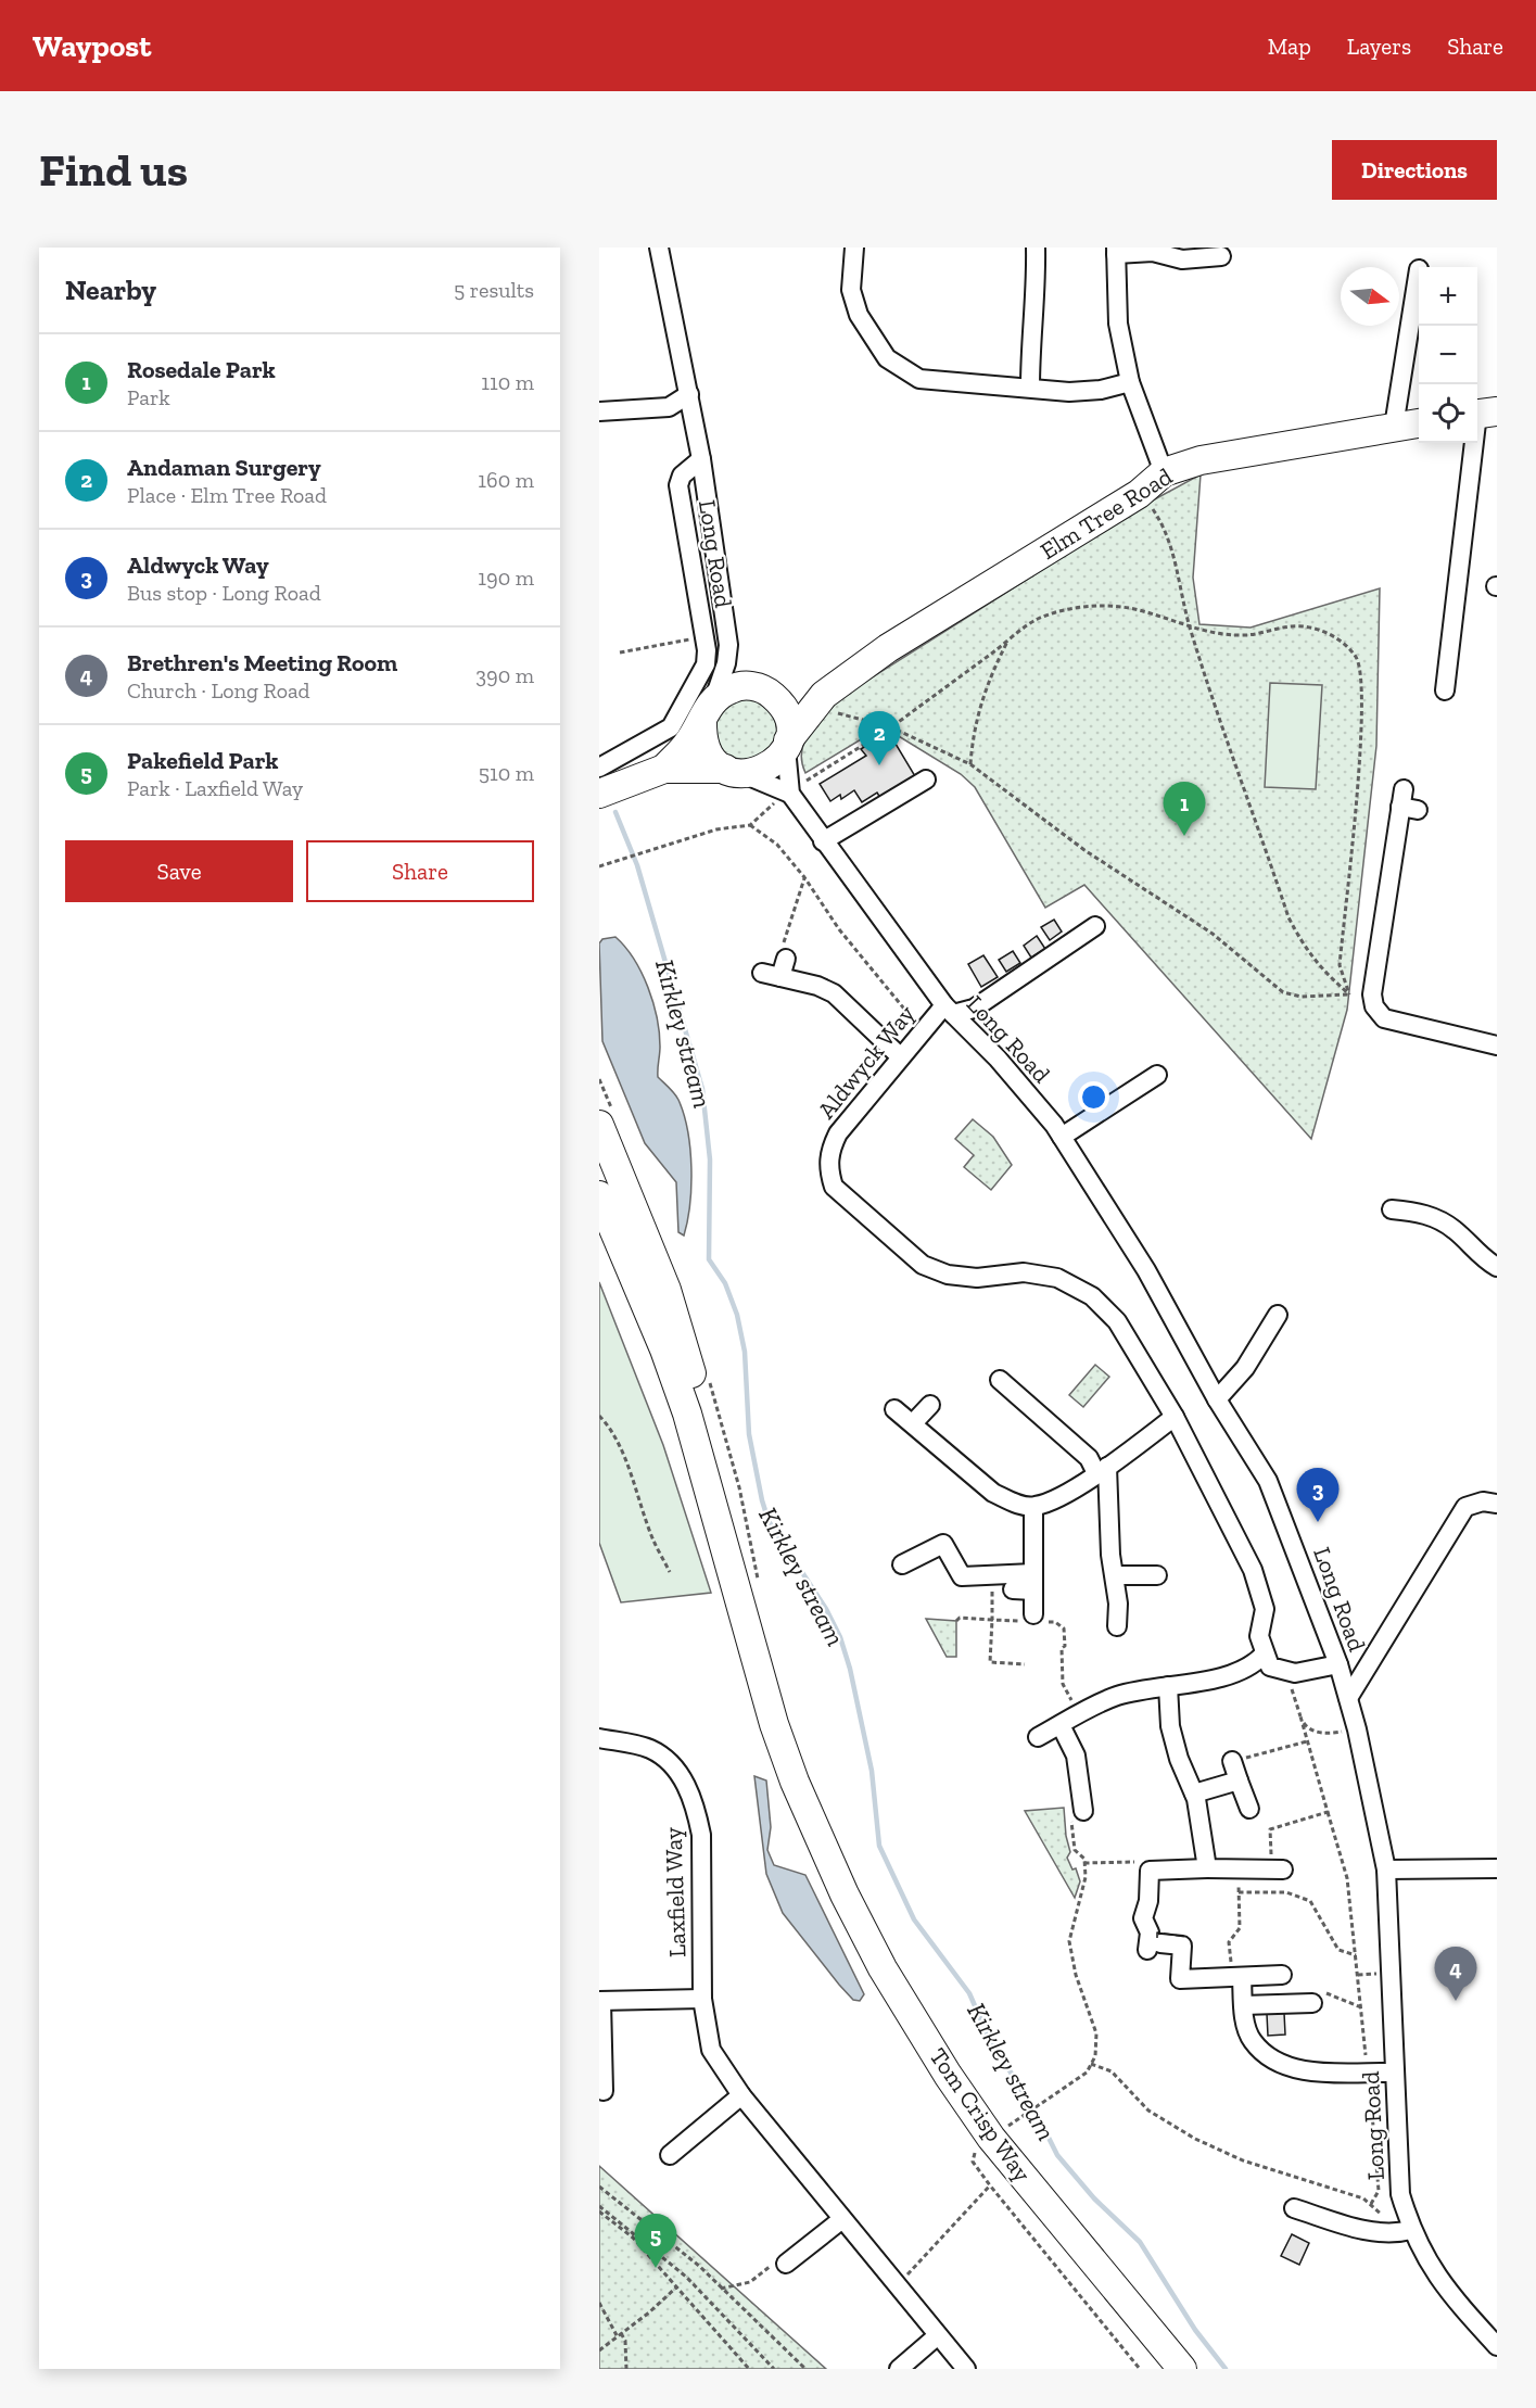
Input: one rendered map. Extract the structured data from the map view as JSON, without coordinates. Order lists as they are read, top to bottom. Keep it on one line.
{"streets":{"highway":["Elm Tree Road","Tom Crisp Way"],"street":["Long Road","Aldwyck Way","Laxfield Way"]},"crossings":[["Elm Tree Road","Long Road"],["Long Road","Aldwyck Way"]],"water":["Kirkley stream"],"north":"right","page":{"header":"Waypost","nav":["Map","Layers","Share"],"buttons":["Directions",["Save","Share"]],"title":"Find us","heading":["Nearby","5 results"],"map_buttons":["+","−"],"list":[{"mark":"1","name":"Rosedale Park","note":"Park","value":"110 m"},{"mark":"2","name":"Andaman Surgery","note":"Place · Elm Tree Road","value":"160 m"},{"mark":"3","name":"Aldwyck Way","note":"Bus stop · Long Road","value":"190 m"},{"mark":"4","name":"Brethren's Meeting Room","note":"Church · Long Road","value":"390 m"},{"mark":"5","name":"Pakefield Park","note":"Park · Laxfield Way","value":"510 m"}],"pins":["2","1","3","4","5"]}}
